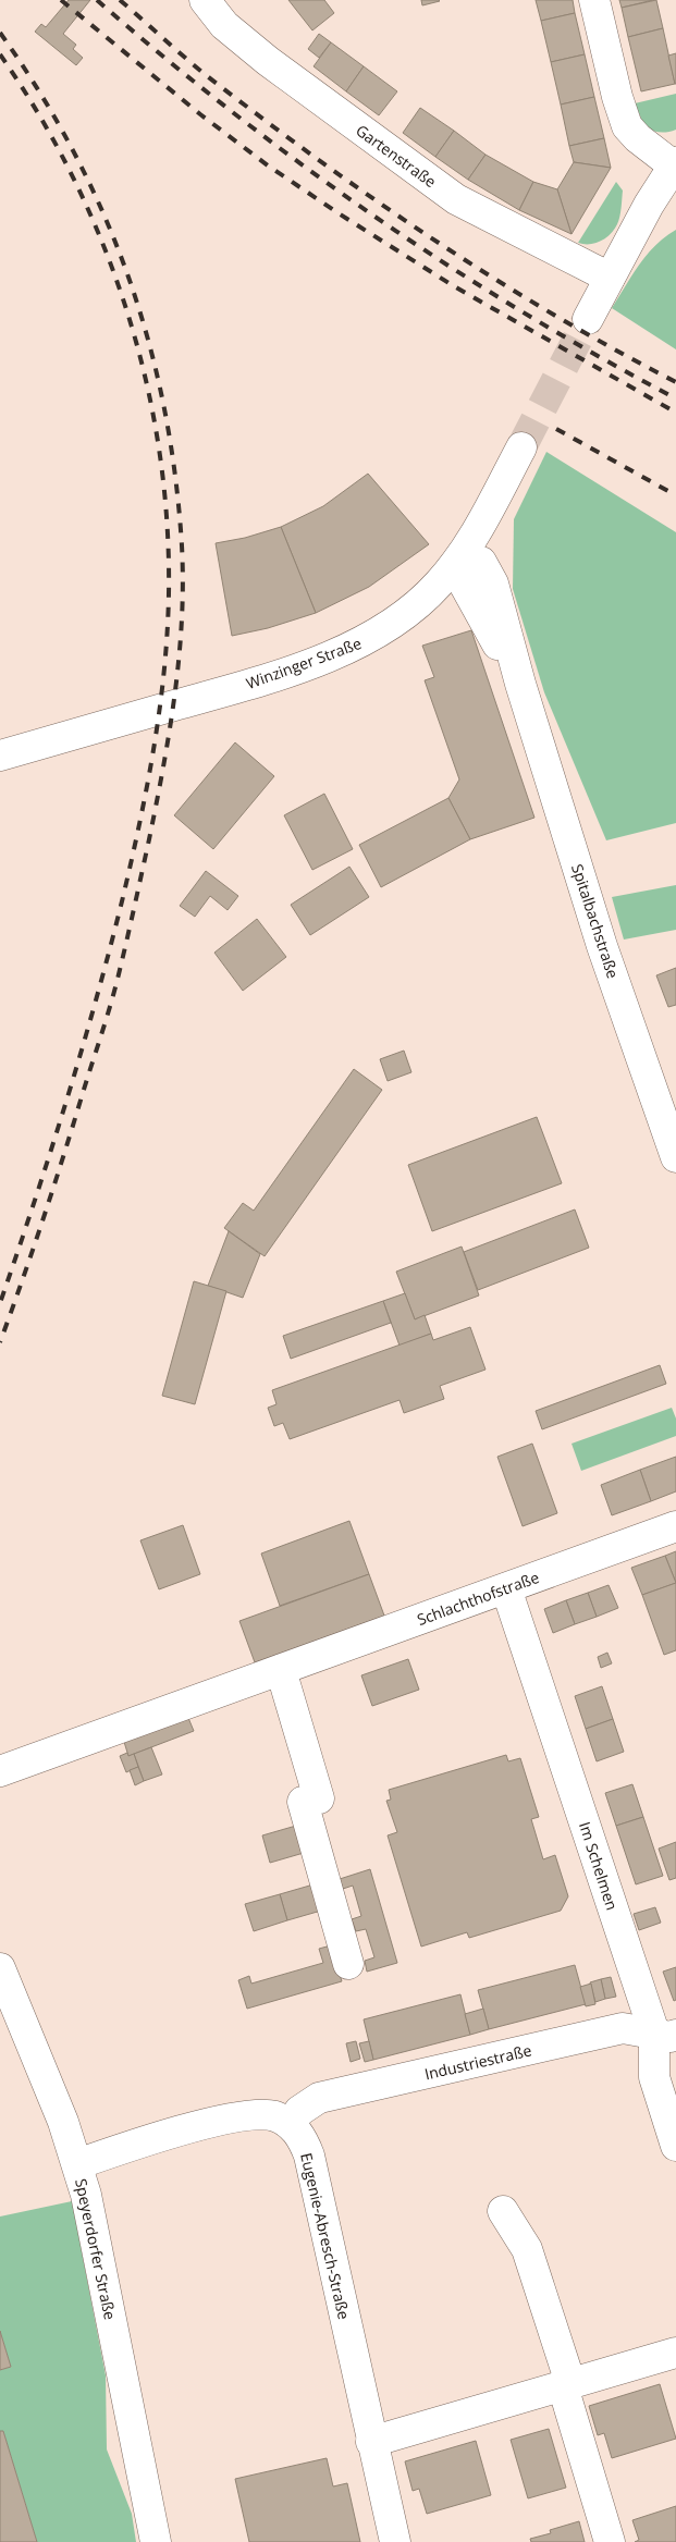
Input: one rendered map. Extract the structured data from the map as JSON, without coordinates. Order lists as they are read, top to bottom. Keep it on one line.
{"streets":{"street":["Gartenstraße","Winzinger Straße","Spitalbachstraße","Schlachthofstraße","Im Schelmen","Industriestraße","Eugenie-Abresch-Straße","Speyerdorfer Straße"]},"crossings":[["Winzinger Straße","Spitalbachstraße"],["Schlachthofstraße","Im Schelmen"],["Im Schelmen","Industriestraße"],["Industriestraße","Eugenie-Abresch-Straße"]]}
